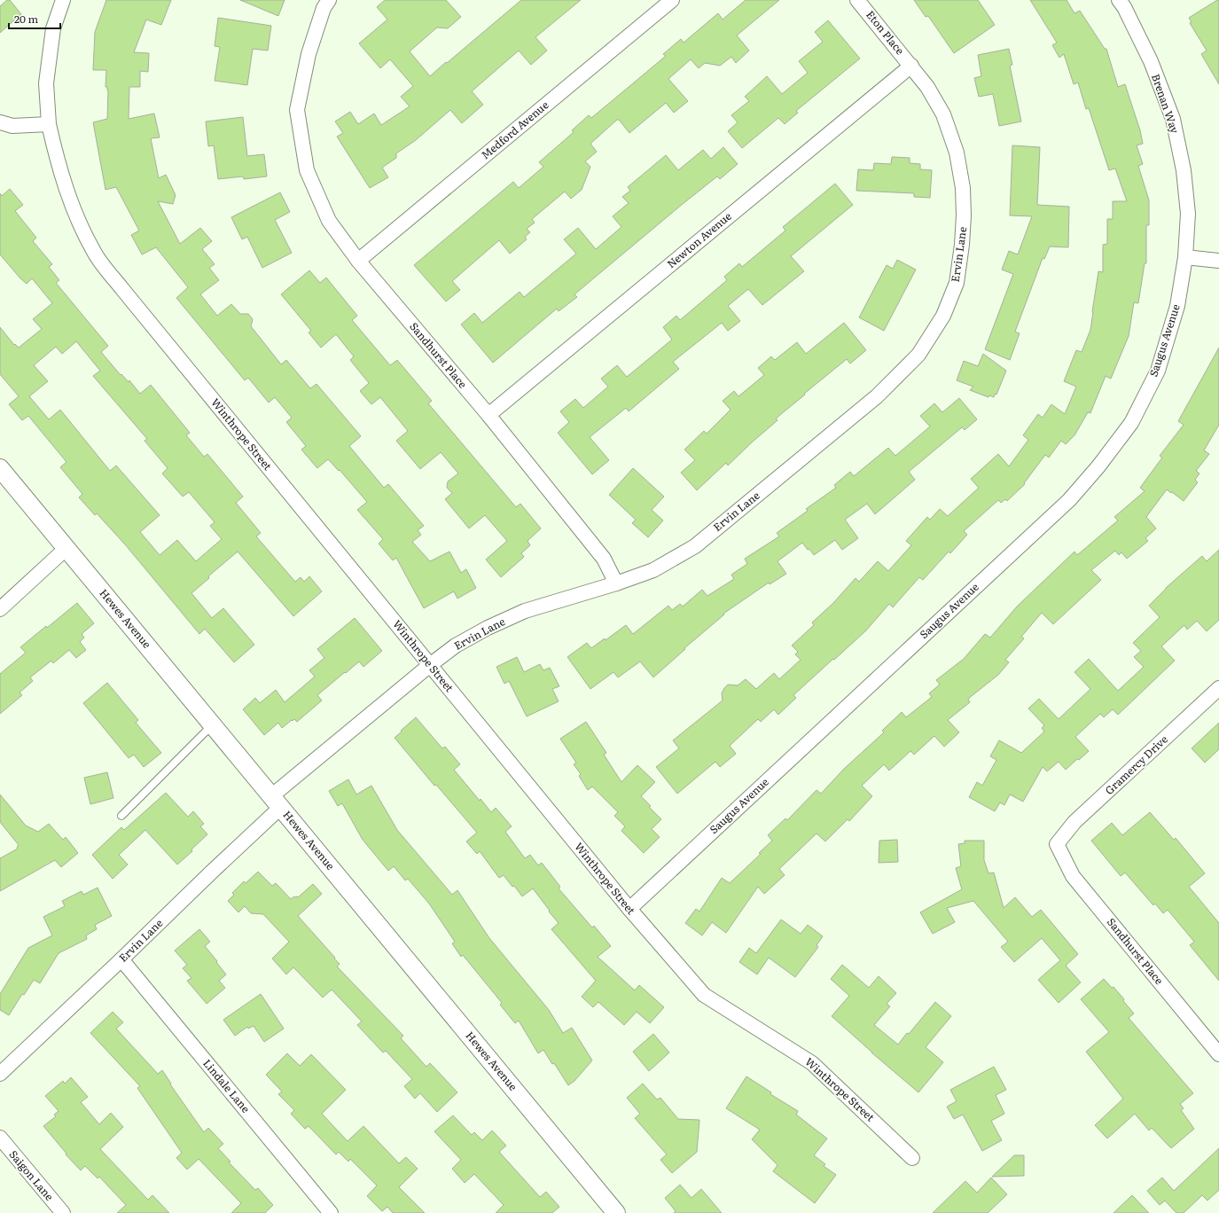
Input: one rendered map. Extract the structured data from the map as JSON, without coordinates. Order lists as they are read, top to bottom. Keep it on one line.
{"streets":{"street":["Eton Place","Brenan Way","Medford Avenue","Newton Avenue","Ervin Lane","Saugus Avenue","Sandhurst Place","Winthrope Street","Hewes Avenue","Gramercy Drive","Lindale Lane","Saigon Lane"]},"crossings":[["Eton Place","Newton Avenue"],["Eton Place","Ervin Lane"],["Brenan Way","Saugus Avenue"],["Medford Avenue","Sandhurst Place"],["Newton Avenue","Ervin Lane"],["Newton Avenue","Sandhurst Place"],["Ervin Lane","Sandhurst Place"],["Ervin Lane","Winthrope Street"],["Ervin Lane","Hewes Avenue"],["Ervin Lane","Lindale Lane"],["Saugus Avenue","Winthrope Street"],["Sandhurst Place","Gramercy Drive"]],"scale_bar":"20 m"}
